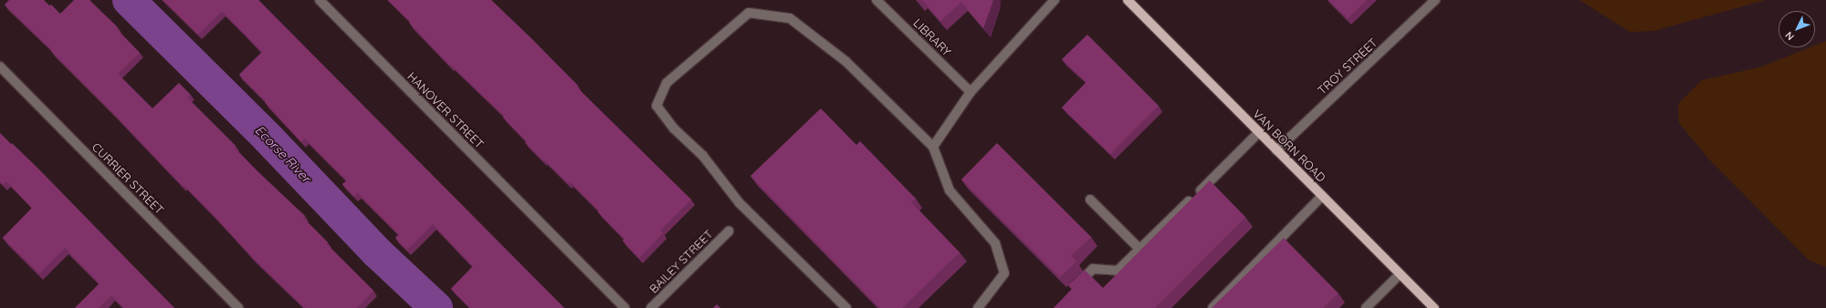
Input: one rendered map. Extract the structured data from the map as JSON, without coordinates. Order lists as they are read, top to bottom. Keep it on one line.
{"streets":{"main road":["VAN BORN ROAD"],"street":["LIBRARY","TROY STREET","HANOVER STREET","CURRIER STREET","BAILEY STREET"]},"crossings":[["TROY STREET","VAN BORN ROAD"]],"water":["Ecorse River"],"north":"bottom left"}
